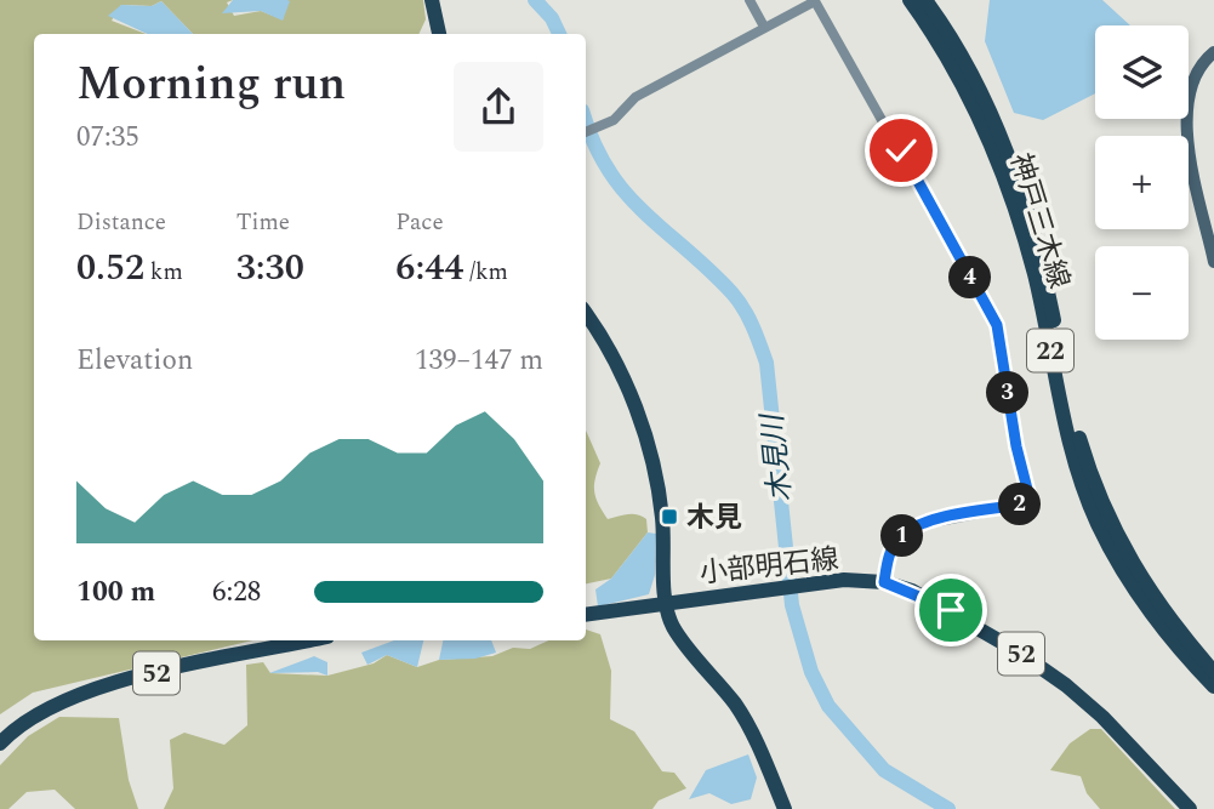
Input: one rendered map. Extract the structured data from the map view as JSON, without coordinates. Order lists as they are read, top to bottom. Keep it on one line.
{"streets":{"main road":["神戸三木線","22","小部明石線","52"]},"water":["木見川"],"places":{"transit":["木見"]},"page":{"map_buttons":["+","−"],"heading":["Morning run","07:35"],"stats":[["Distance","0.52 km"],["Time","3:30"],["Pace","6:44 /km"]],"pins":["4","3","2","1"],"chart":["Elevation","139–147 m"],"list":[{"name":"100 m","note":"6:28"}]}}
